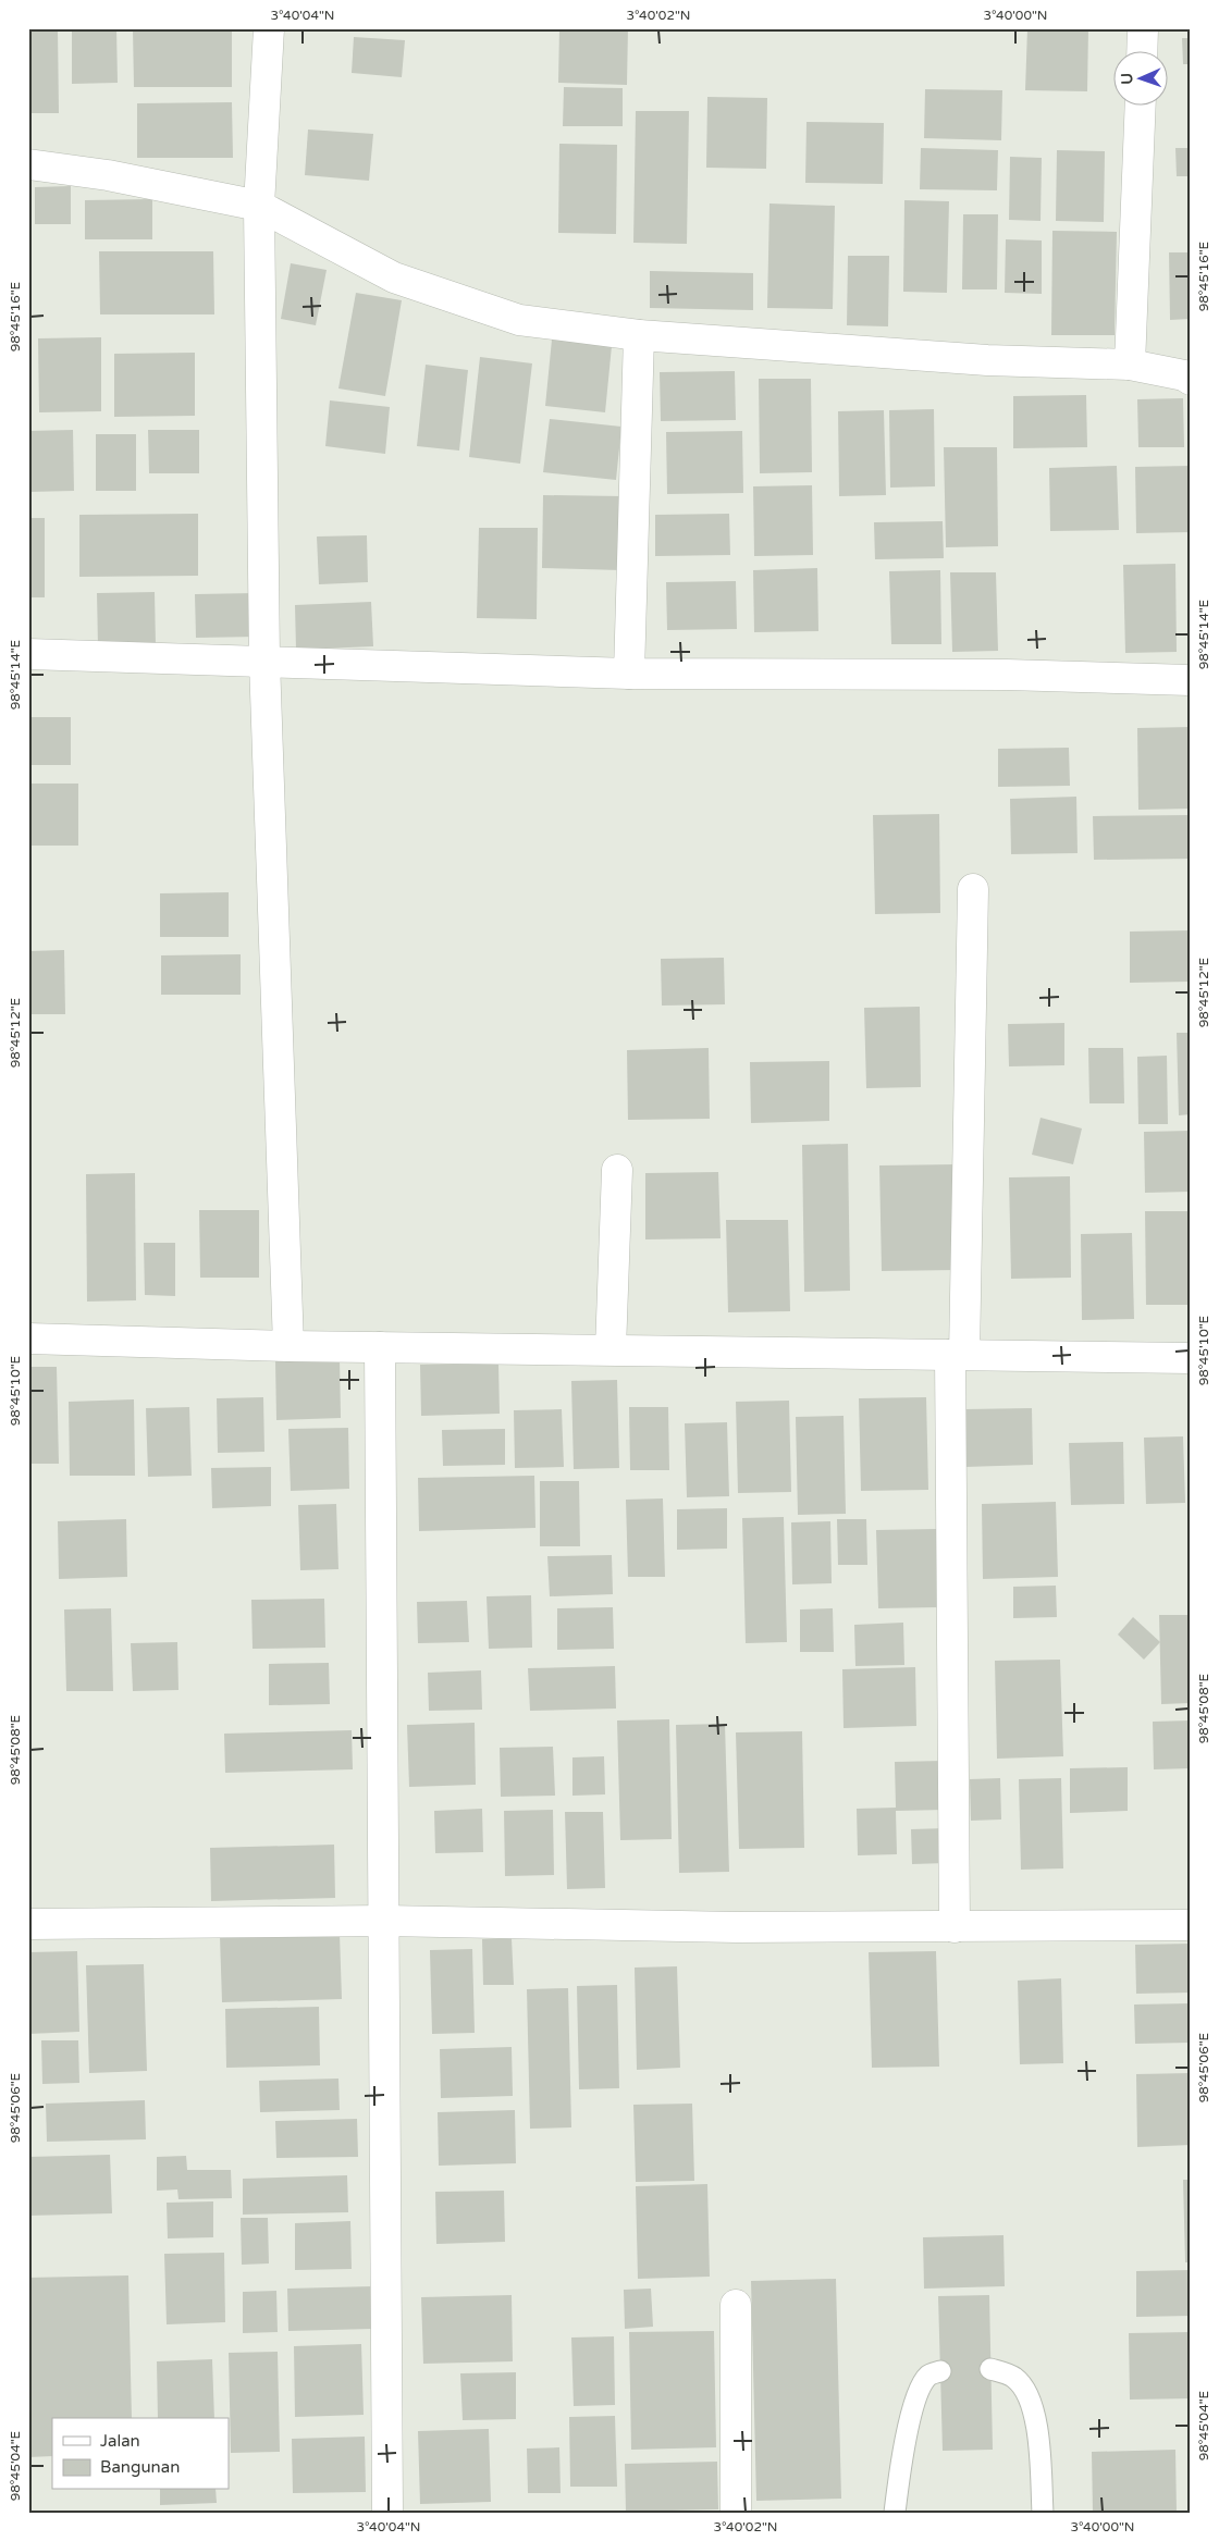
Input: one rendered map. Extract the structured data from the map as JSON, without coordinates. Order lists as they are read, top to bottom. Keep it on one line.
{"legend":["Jalan","Bangunan"],"north":"left","coordinates":["3°40'04\"N","3°40'02\"N","3°40'00\"N","98°45'16\"E","98°45'14\"E","98°45'12\"E","98°45'10\"E","98°45'08\"E","98°45'06\"E","98°45'04\"E"]}
